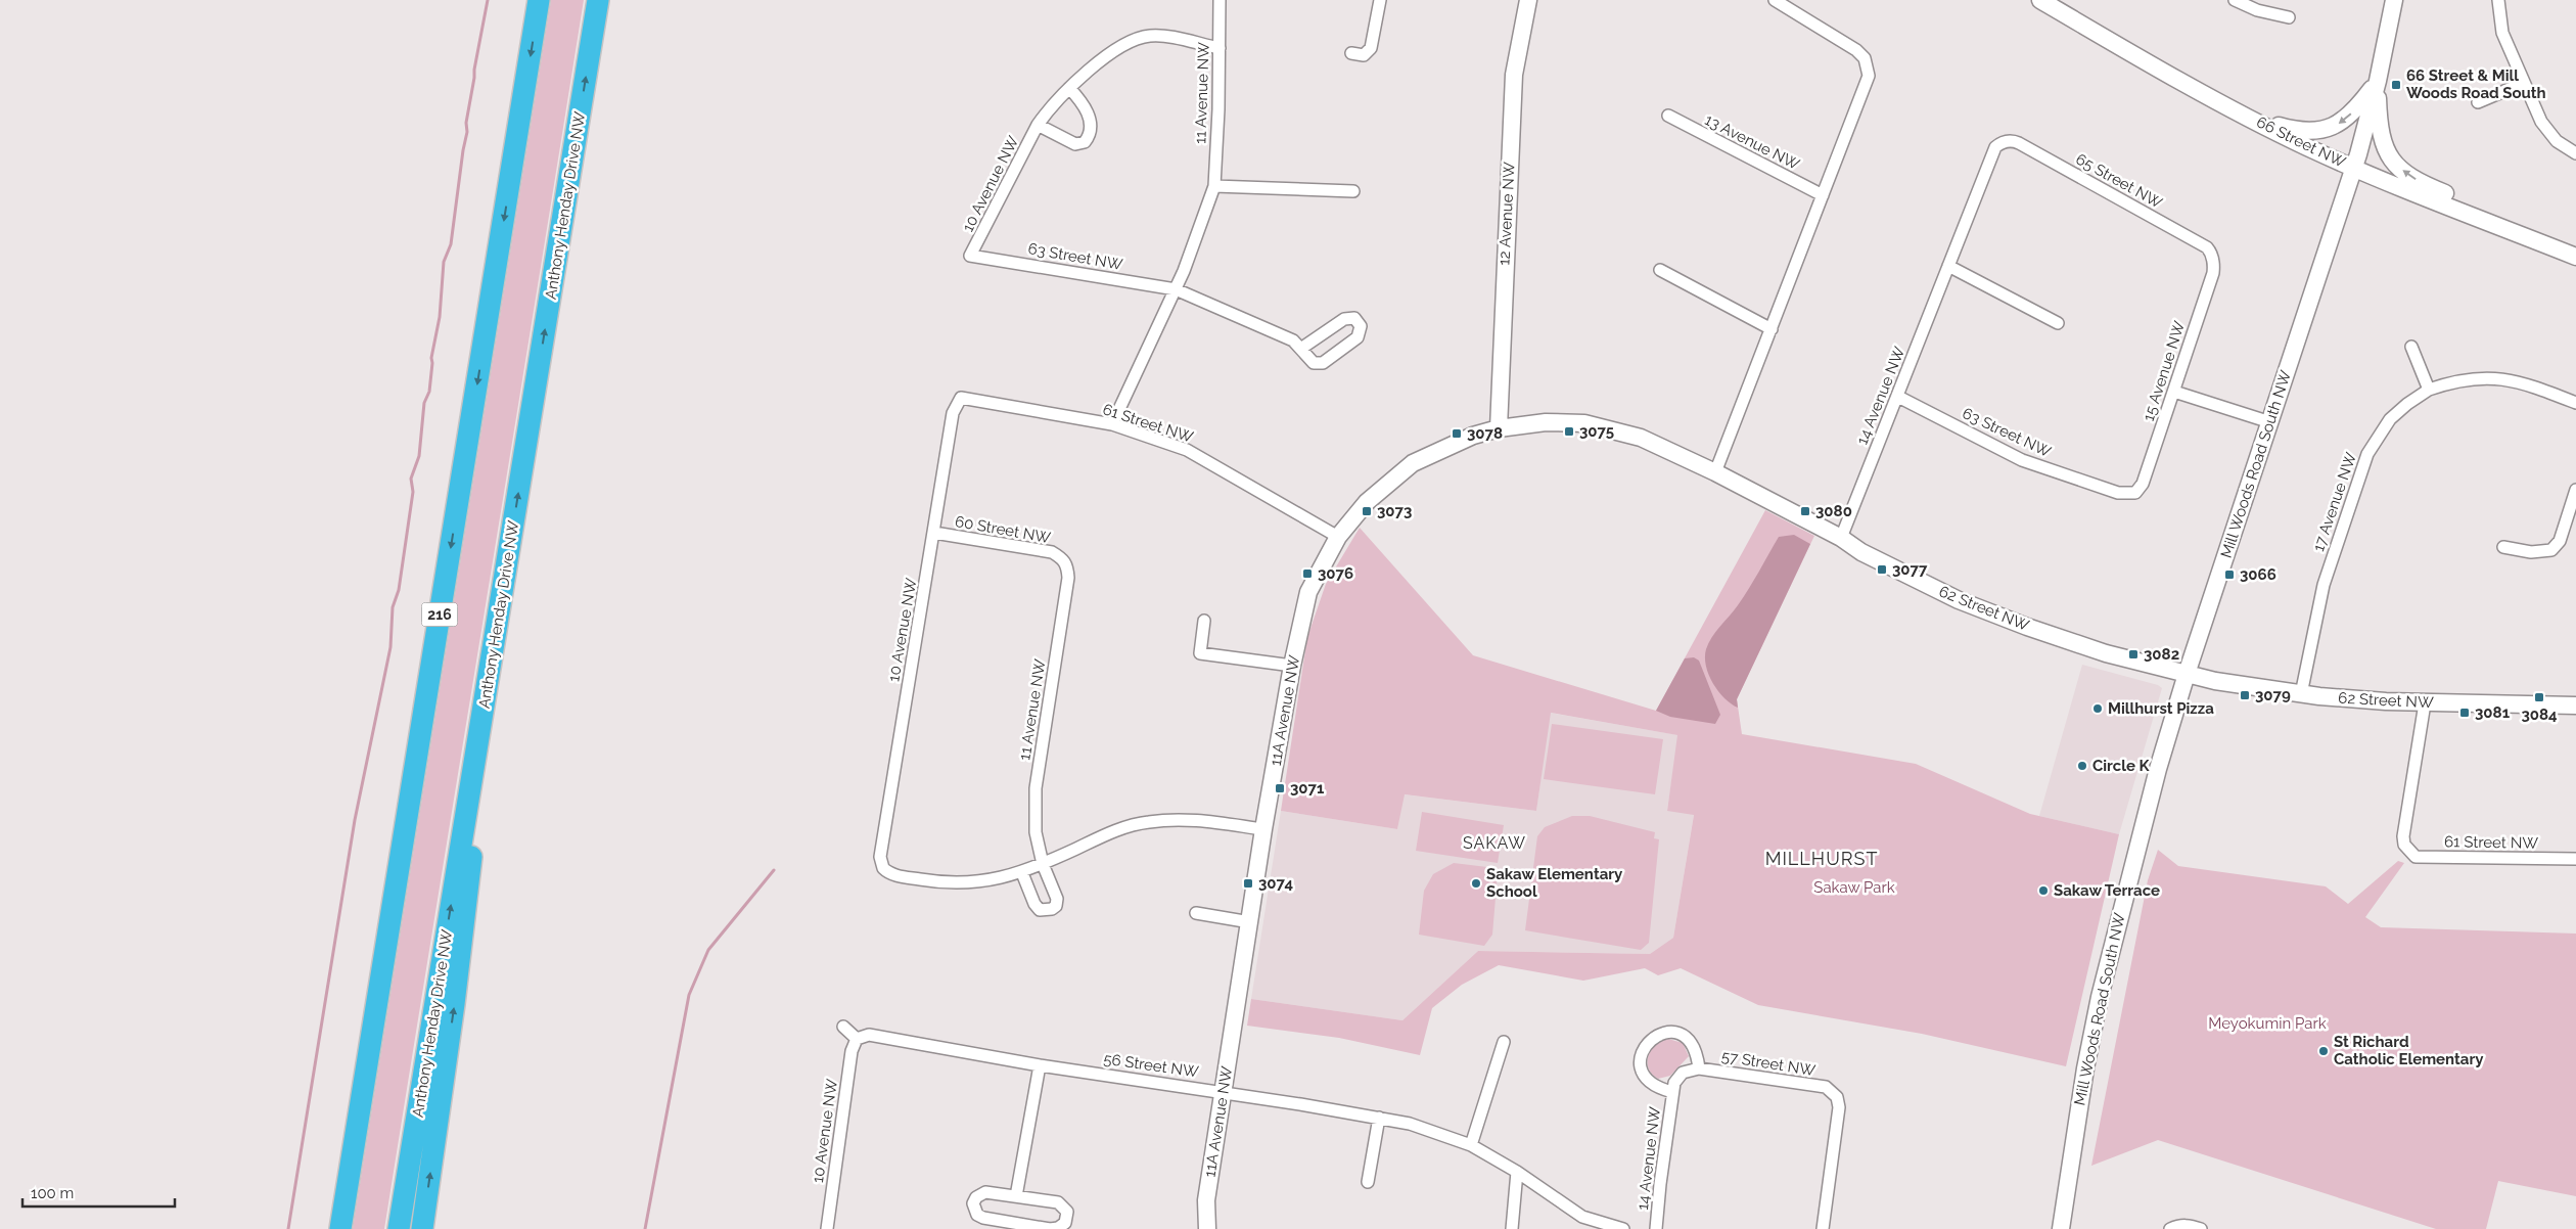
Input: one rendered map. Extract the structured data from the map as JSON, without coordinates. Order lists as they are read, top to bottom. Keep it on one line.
{"streets":{"highway":["Anthony Henday Drive NW","216"],"street":["11 Avenue NW","13 Avenue NW","66 Street NW","65 Street NW","10 Avenue NW","12 Avenue NW","63 Street NW","15 Avenue NW","14 Avenue NW","61 Street NW","Mill Woods Road South NW","17 Avenue NW","60 Street NW","62 Street NW","11A Avenue NW","57 Street NW","56 Street NW"]},"crossings":[["11 Avenue NW","10 Avenue NW"],["11 Avenue NW","63 Street NW"],["11 Avenue NW","61 Street NW"],["11 Avenue NW","60 Street NW"],["66 Street NW","Mill Woods Road South NW"],["65 Street NW","15 Avenue NW"],["65 Street NW","14 Avenue NW"],["10 Avenue NW","63 Street NW"],["10 Avenue NW","61 Street NW"],["10 Avenue NW","60 Street NW"],["10 Avenue NW","56 Street NW"],["12 Avenue NW","62 Street NW"],["63 Street NW","15 Avenue NW"],["63 Street NW","14 Avenue NW"],["14 Avenue NW","62 Street NW"],["14 Avenue NW","57 Street NW"],["61 Street NW","62 Street NW"],["61 Street NW","11A Avenue NW"],["Mill Woods Road South NW","62 Street NW"],["17 Avenue NW","62 Street NW"],["62 Street NW","11A Avenue NW"],["11A Avenue NW","56 Street NW"]],"districts":["SAKAW","MILLHURST"],"parks":["Sakaw Park","Meyokumin Park"],"places":{"transit":["66 Street & Mill Woods Road South","3075","3078","3073","3080","3077","3076","3066","3082","3079","3084","3081","3071","3074"],"other":["Millhurst Pizza","Circle K","Sakaw Elementary School","Sakaw Terrace","St Richard Catholic Elementary"]},"scale_bar":"100 m"}
